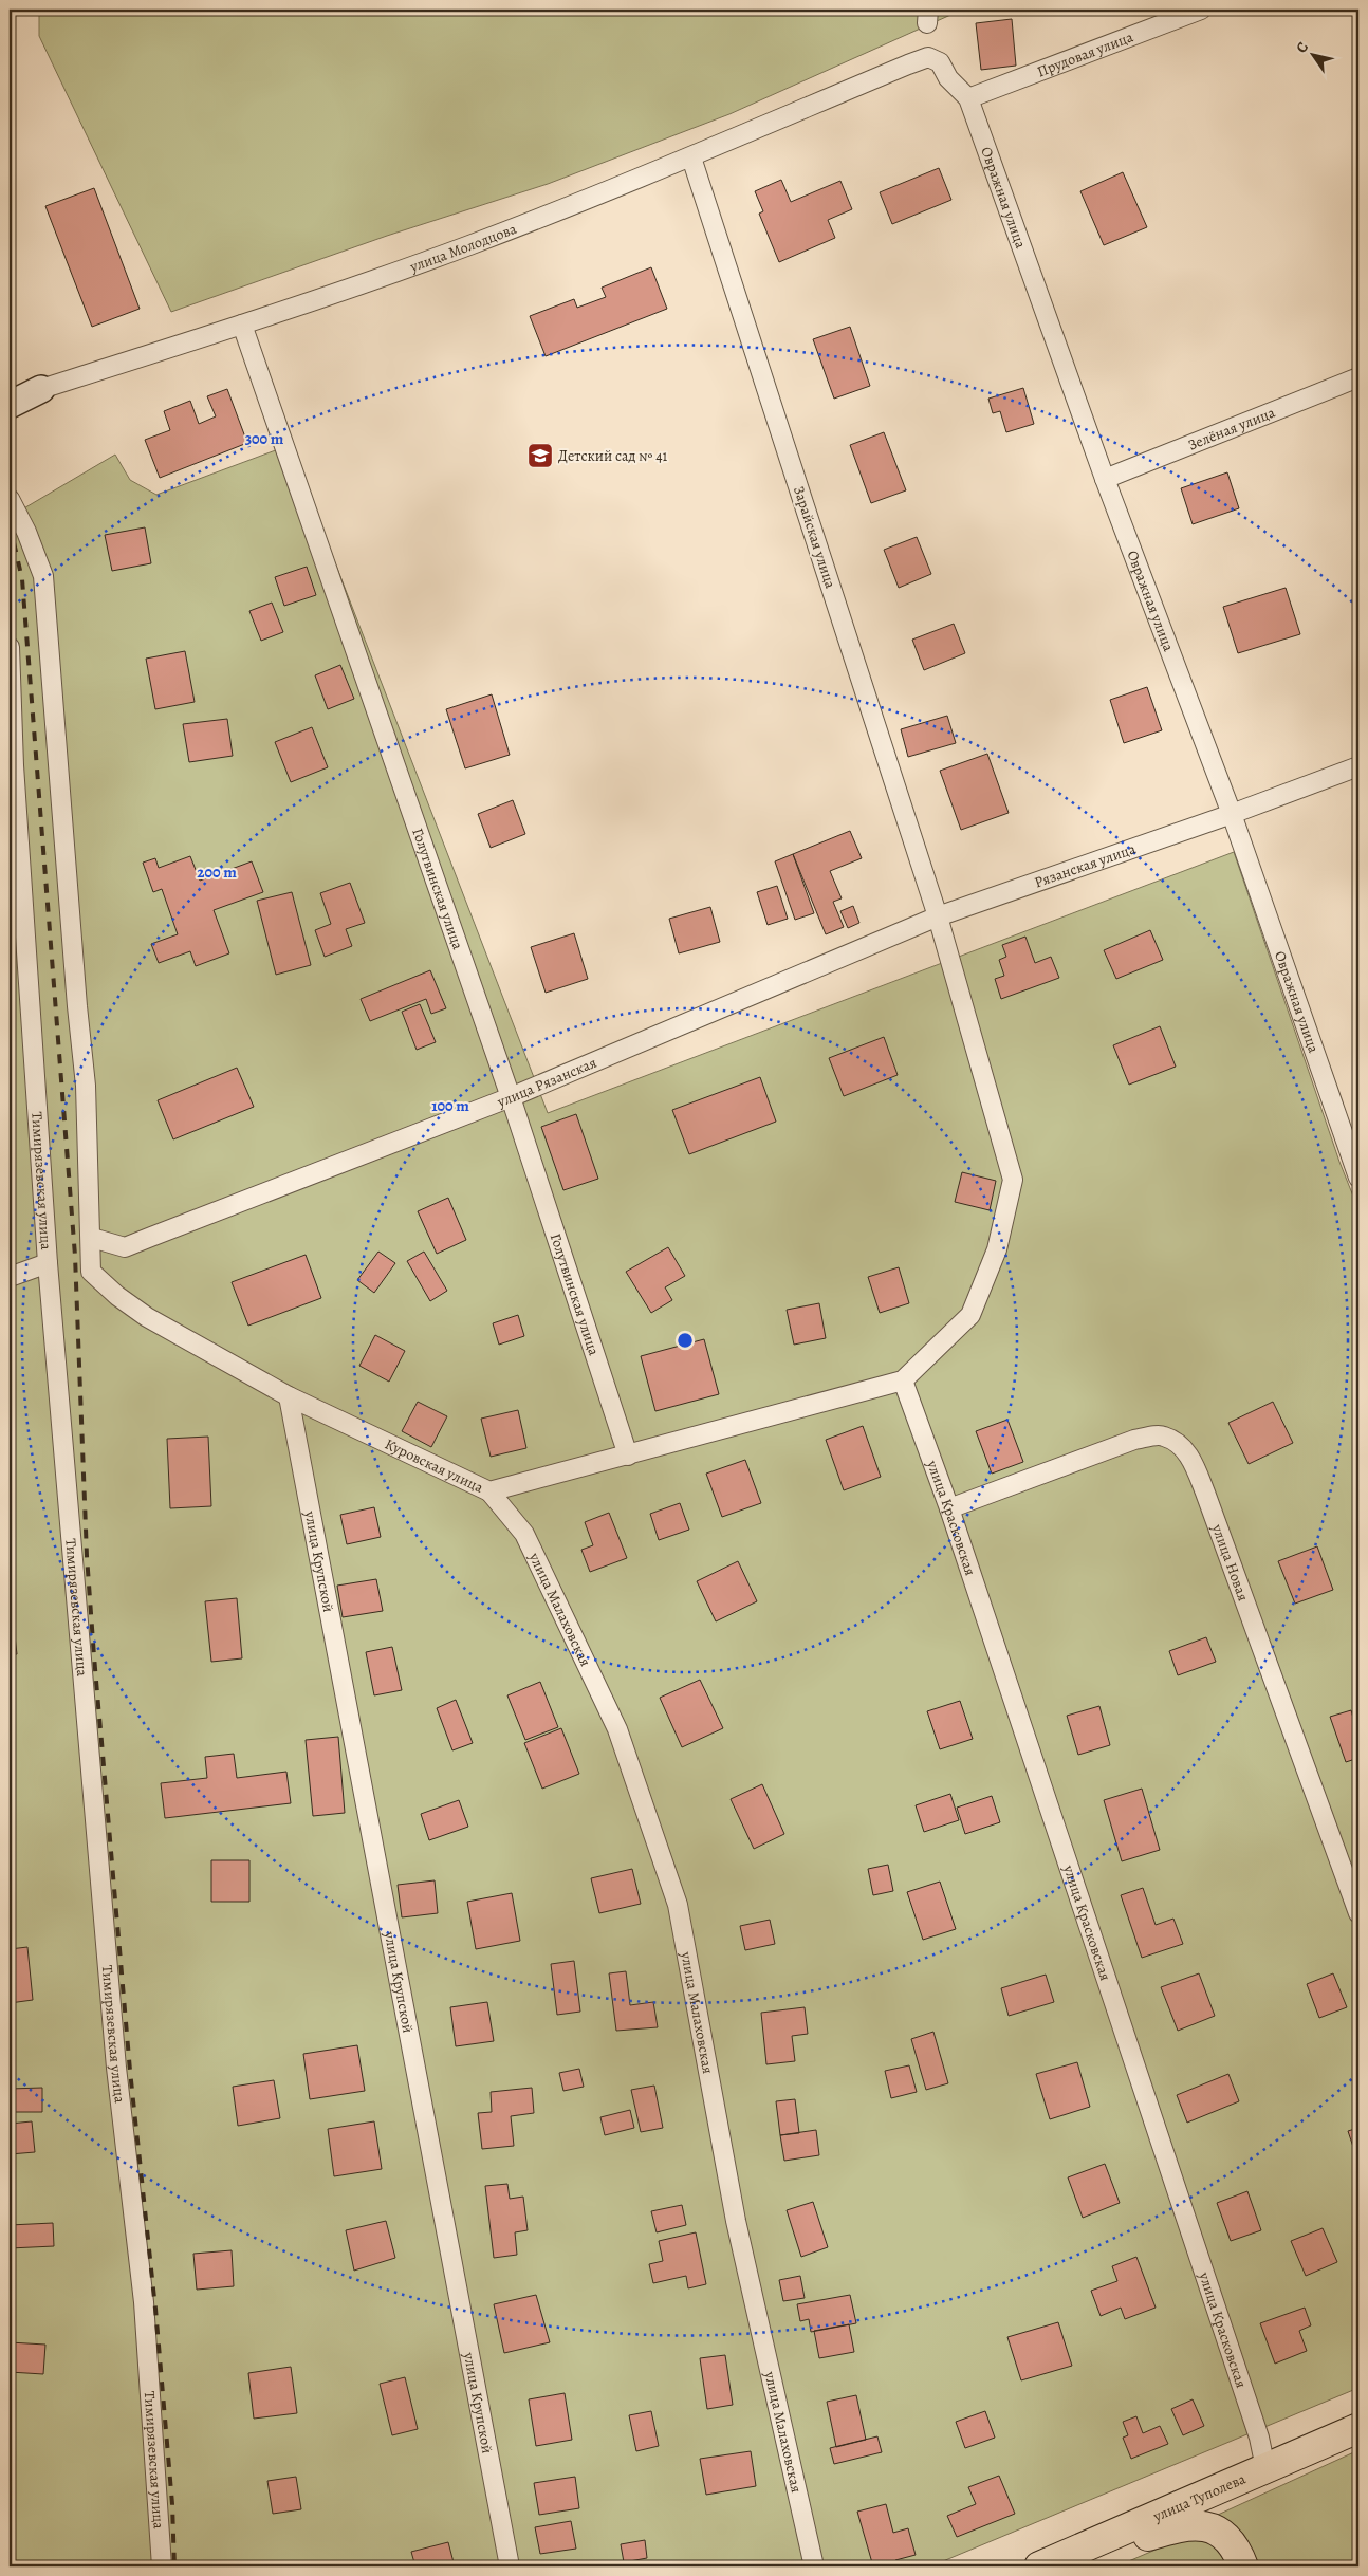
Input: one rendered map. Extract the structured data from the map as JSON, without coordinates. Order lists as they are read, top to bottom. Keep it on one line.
{"streets":{"main road":["улица Туполева"],"street":["Прудовая улица","Овражная улица","улица Молодцова","Зелёная улица","Зарайская улица","Рязанская улица","Голутвинская улица","улица Рязанская","Тимирязевская улица","Куровская улица","улица Красковская","улица Крупской","улица Новая","улица Малаховская"]},"crossings":[["Прудовая улица","Овражная улица"],["Овражная улица","улица Молодцова"],["Овражная улица","Зелёная улица"],["Овражная улица","Рязанская улица"],["улица Молодцова","Зарайская улица"],["улица Молодцова","Голутвинская улица"],["Зарайская улица","Рязанская улица"],["Зарайская улица","улица Рязанская"],["Зарайская улица","Куровская улица"],["Зарайская улица","улица Красковская"],["Рязанская улица","улица Рязанская"],["Голутвинская улица","улица Рязанская"],["Голутвинская улица","Куровская улица"],["улица Рязанская","Куровская улица"],["Куровская улица","улица Красковская"],["Куровская улица","улица Крупской"],["Куровская улица","улица Малаховская"],["улица Красковская","улица Новая"],["улица Красковская","улица Туполева"]],"places":{"school or university":["Детский сад № 41"]},"north":"top left","rings":["300 m","200 m","100 m"]}
